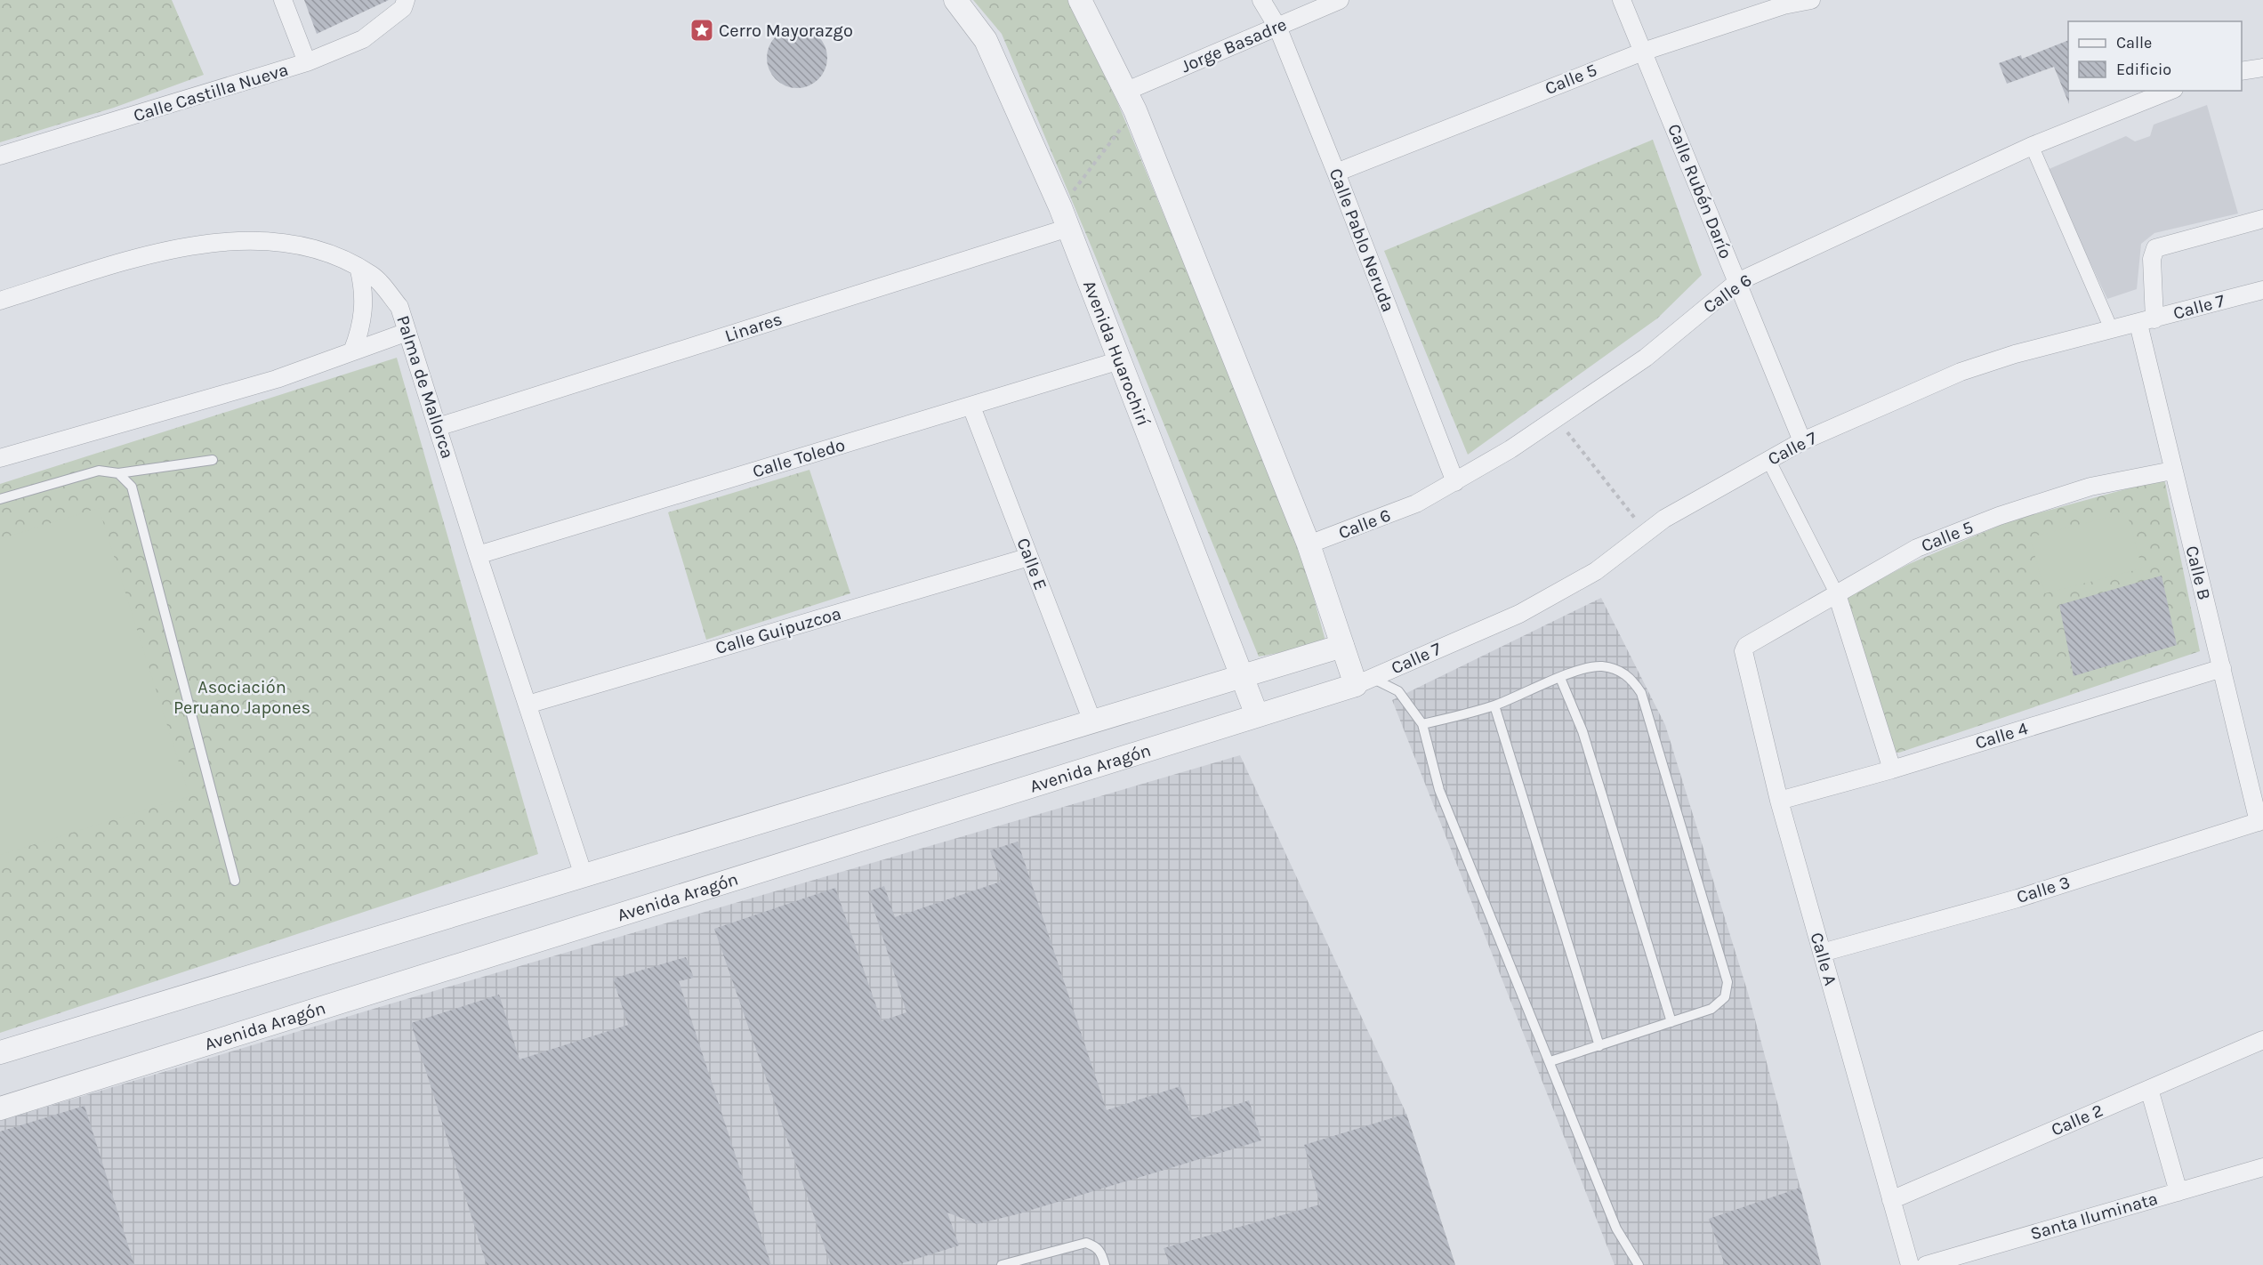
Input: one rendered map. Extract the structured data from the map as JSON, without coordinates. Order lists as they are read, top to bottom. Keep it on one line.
{"streets":{"street":["Jorge Basadre","Calle 5","Calle Castilla Nueva","Calle Rubén Darío","Calle Pablo Neruda","Calle 6","Calle 7","Linares","Avenida Huarochirí","Palma de Mallorca","Calle Toledo","Calle E","Calle B","Calle Guipuzcoa","Calle 4","Avenida Aragón","Calle 3","Calle A","Calle 2","Santa Iluminata"]},"crossings":[["Jorge Basadre","Calle Pablo Neruda"],["Calle 5","Calle Rubén Darío"],["Calle 5","Calle Pablo Neruda"],["Calle 5","Calle B"],["Calle 5","Calle A"],["Calle Rubén Darío","Calle 6"],["Calle Rubén Darío","Calle 7"],["Calle Pablo Neruda","Calle 6"],["Calle 7","Calle B"],["Calle 7","Avenida Aragón"],["Linares","Avenida Huarochirí"],["Linares","Palma de Mallorca"],["Avenida Huarochirí","Calle Toledo"],["Avenida Huarochirí","Avenida Aragón"],["Palma de Mallorca","Calle Toledo"],["Palma de Mallorca","Calle Guipuzcoa"],["Calle Toledo","Calle E"],["Calle E","Calle Guipuzcoa"],["Calle B","Calle 4"],["Calle B","Calle 3"],["Calle 4","Calle A"],["Calle 3","Calle A"],["Calle A","Calle 2"]],"parks":["Asociación Peruano Japones"],"places":{"place":["Cerro Mayorazgo"]},"legend":["Calle","Edificio"]}
